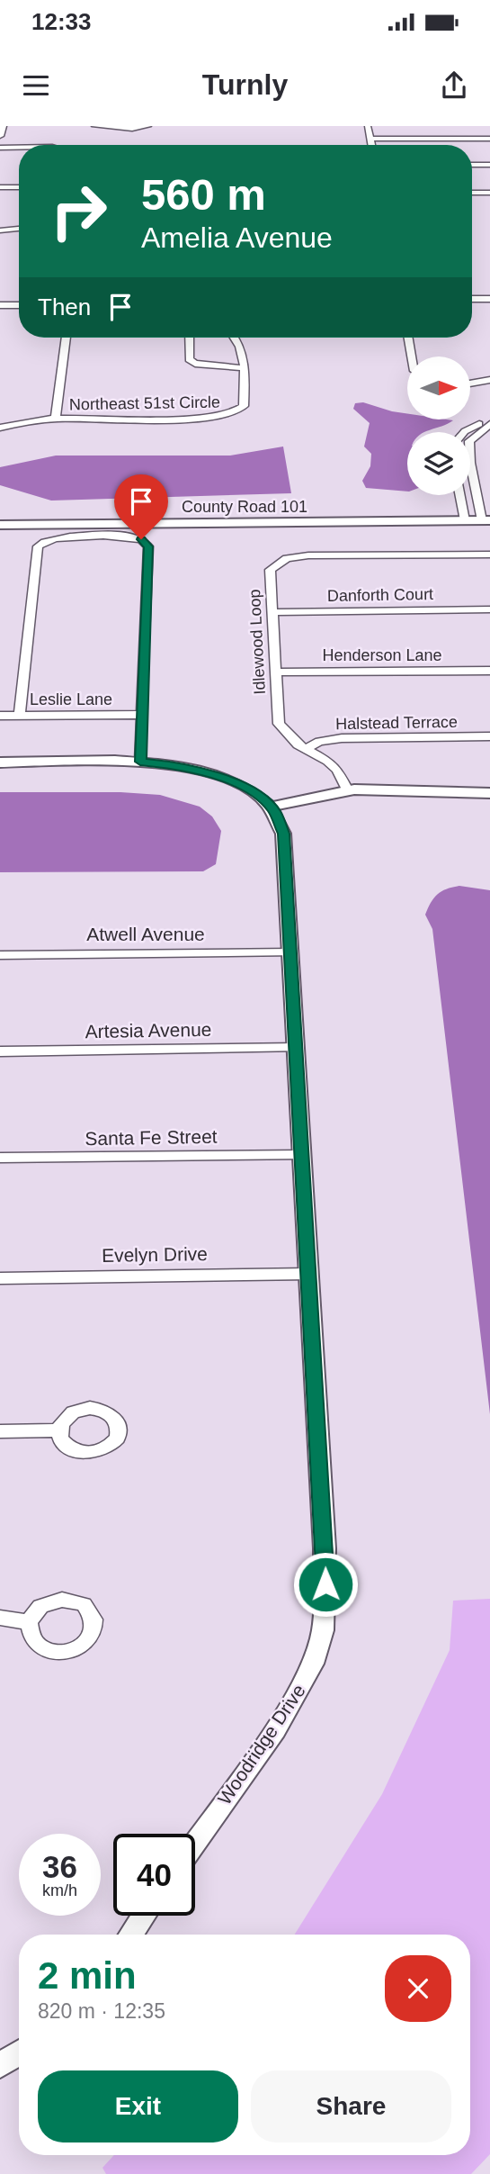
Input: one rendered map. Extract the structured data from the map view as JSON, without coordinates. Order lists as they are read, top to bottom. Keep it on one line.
{"streets":{"street":["Northeast 51st Circle","County Road 101","Danforth Court","Idlewood Loop","Henderson Lane","Leslie Lane","Halstead Terrace","Atwell Avenue","Artesia Avenue","Santa Fe Street","Evelyn Drive","Woodridge Drive"]},"crossings":[["Danforth Court","Idlewood Loop"],["Idlewood Loop","Henderson Lane"],["Idlewood Loop","Halstead Terrace"],["Atwell Avenue","Woodridge Drive"],["Artesia Avenue","Woodridge Drive"],["Santa Fe Street","Woodridge Drive"],["Evelyn Drive","Woodridge Drive"]],"north":"right","page":{"status":"12:33","header":"Turnly","turn":["560 m","Amelia Avenue"],"then":"Then","speed":"36 km/h","limit":"40","heading":["2 min","820 m · 12:35"],"buttons":["Exit","Share"]}}
